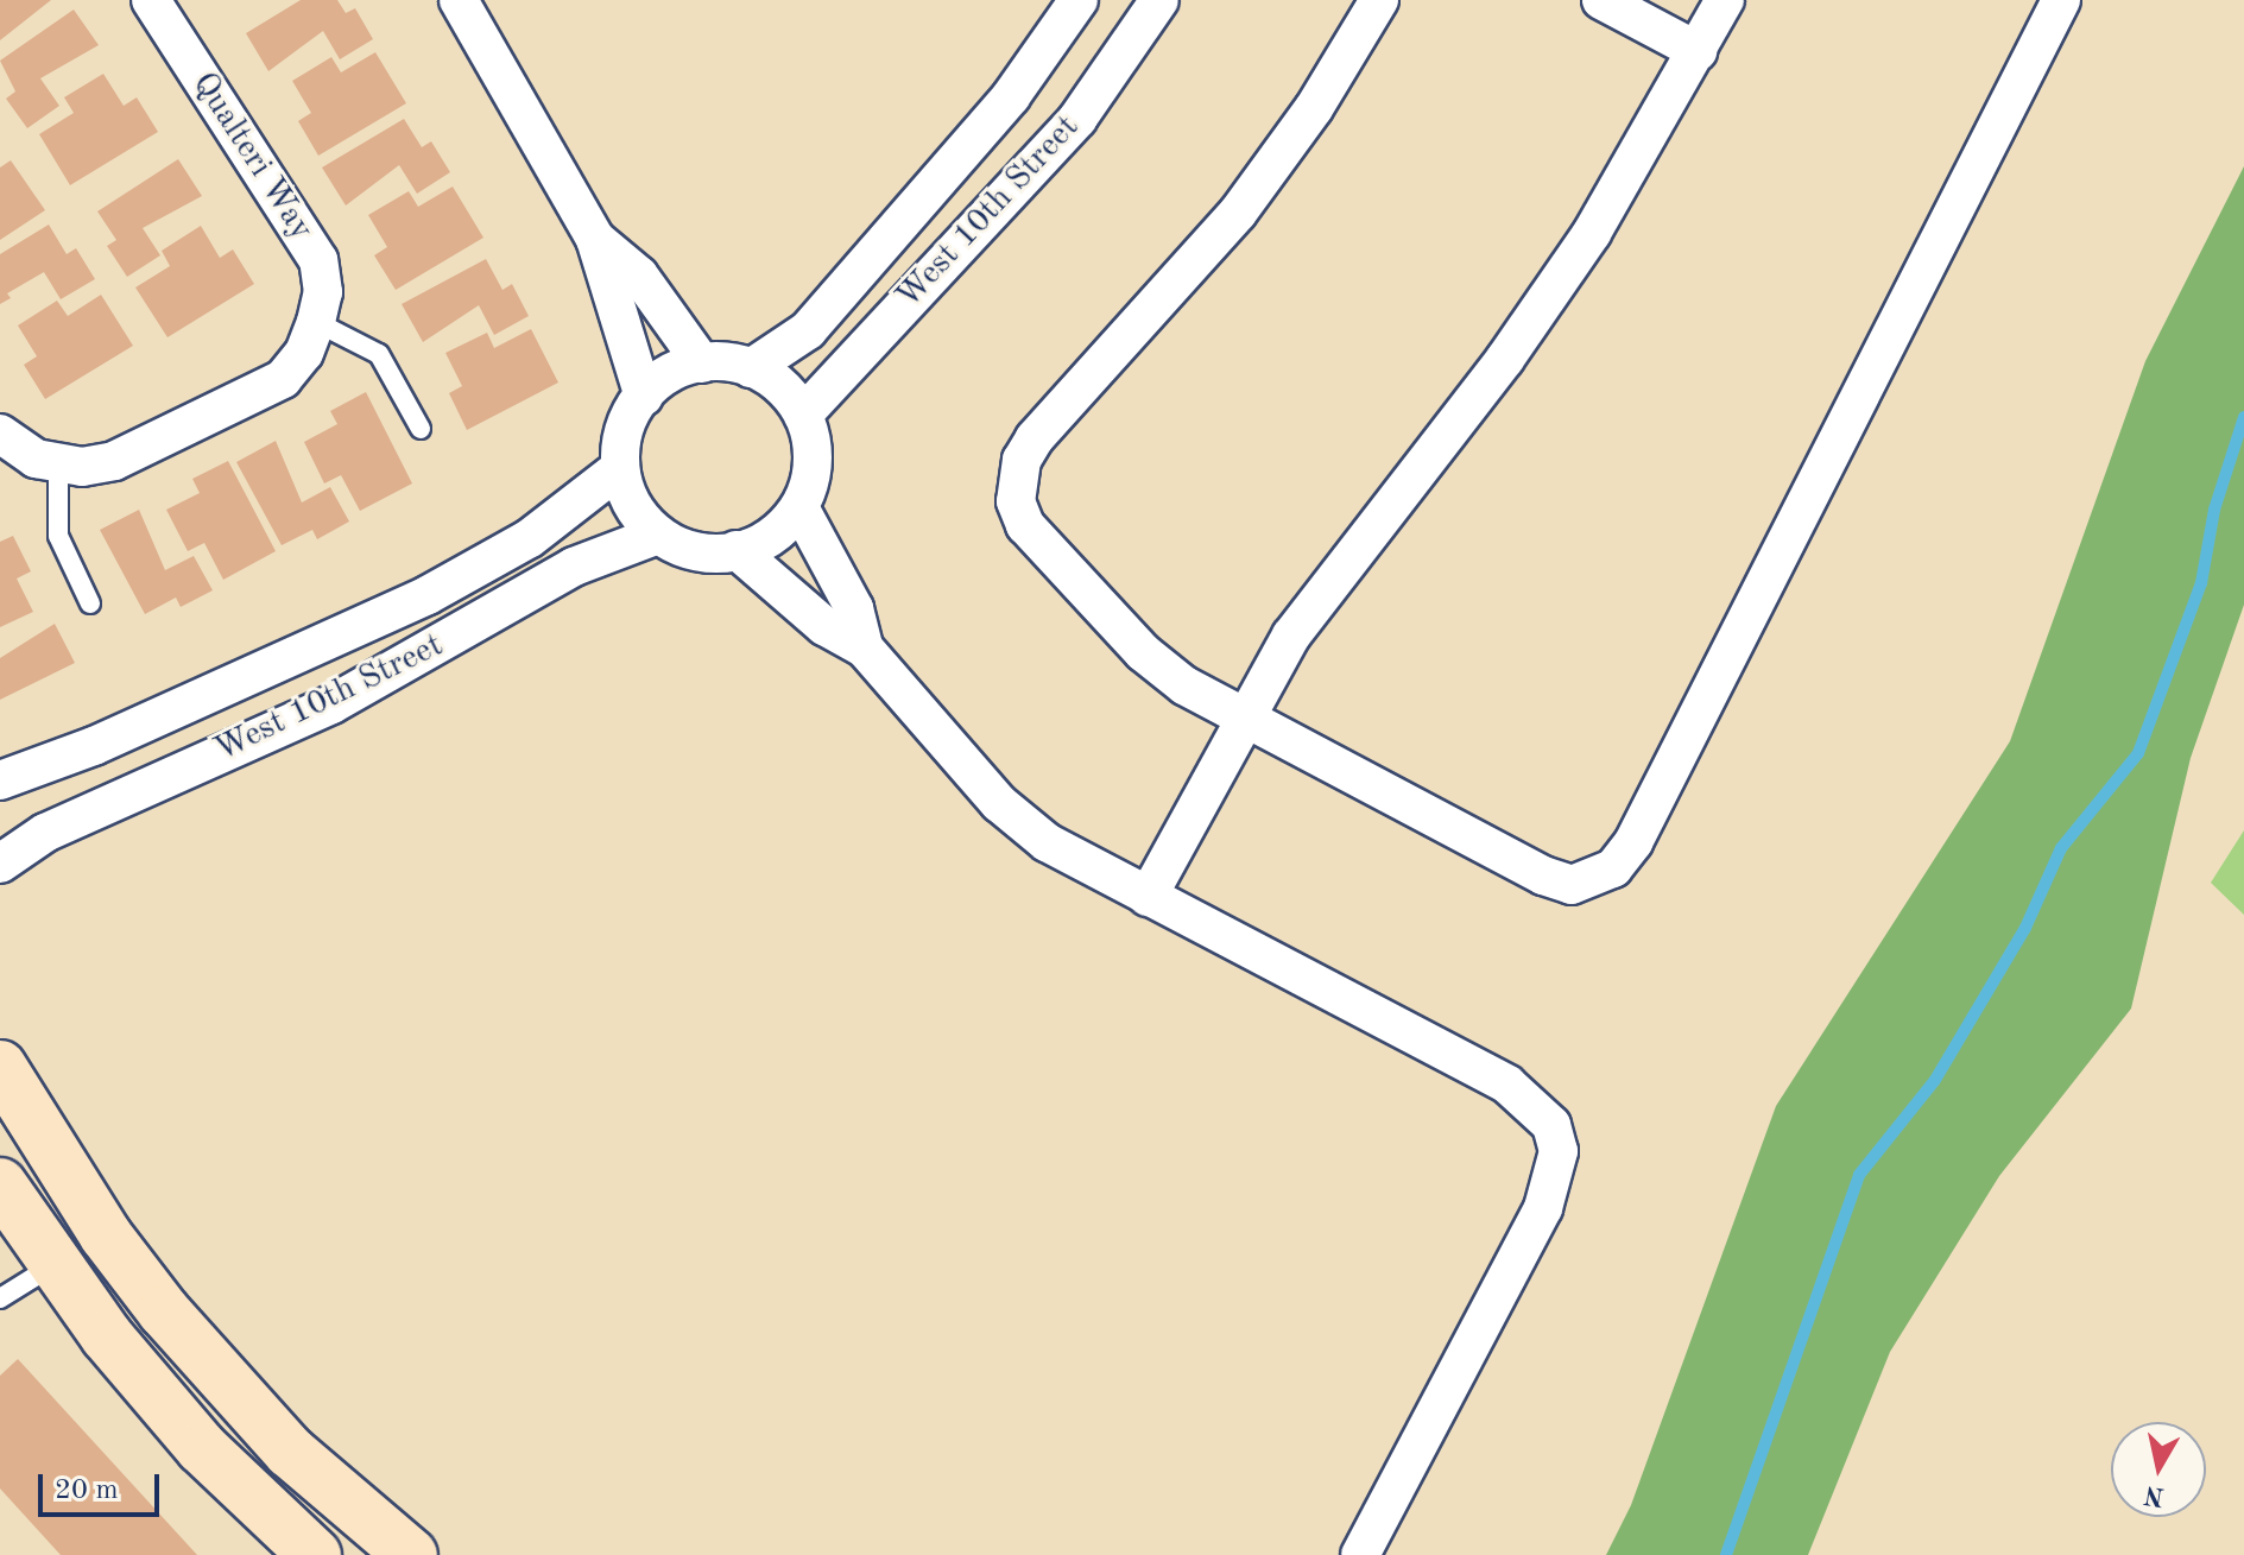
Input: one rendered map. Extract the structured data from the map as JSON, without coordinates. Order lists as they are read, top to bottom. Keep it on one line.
{"streets":{"street":["Qualteri Way","West 10th Street"]},"scale_bar":"20 m","north":"bottom"}
